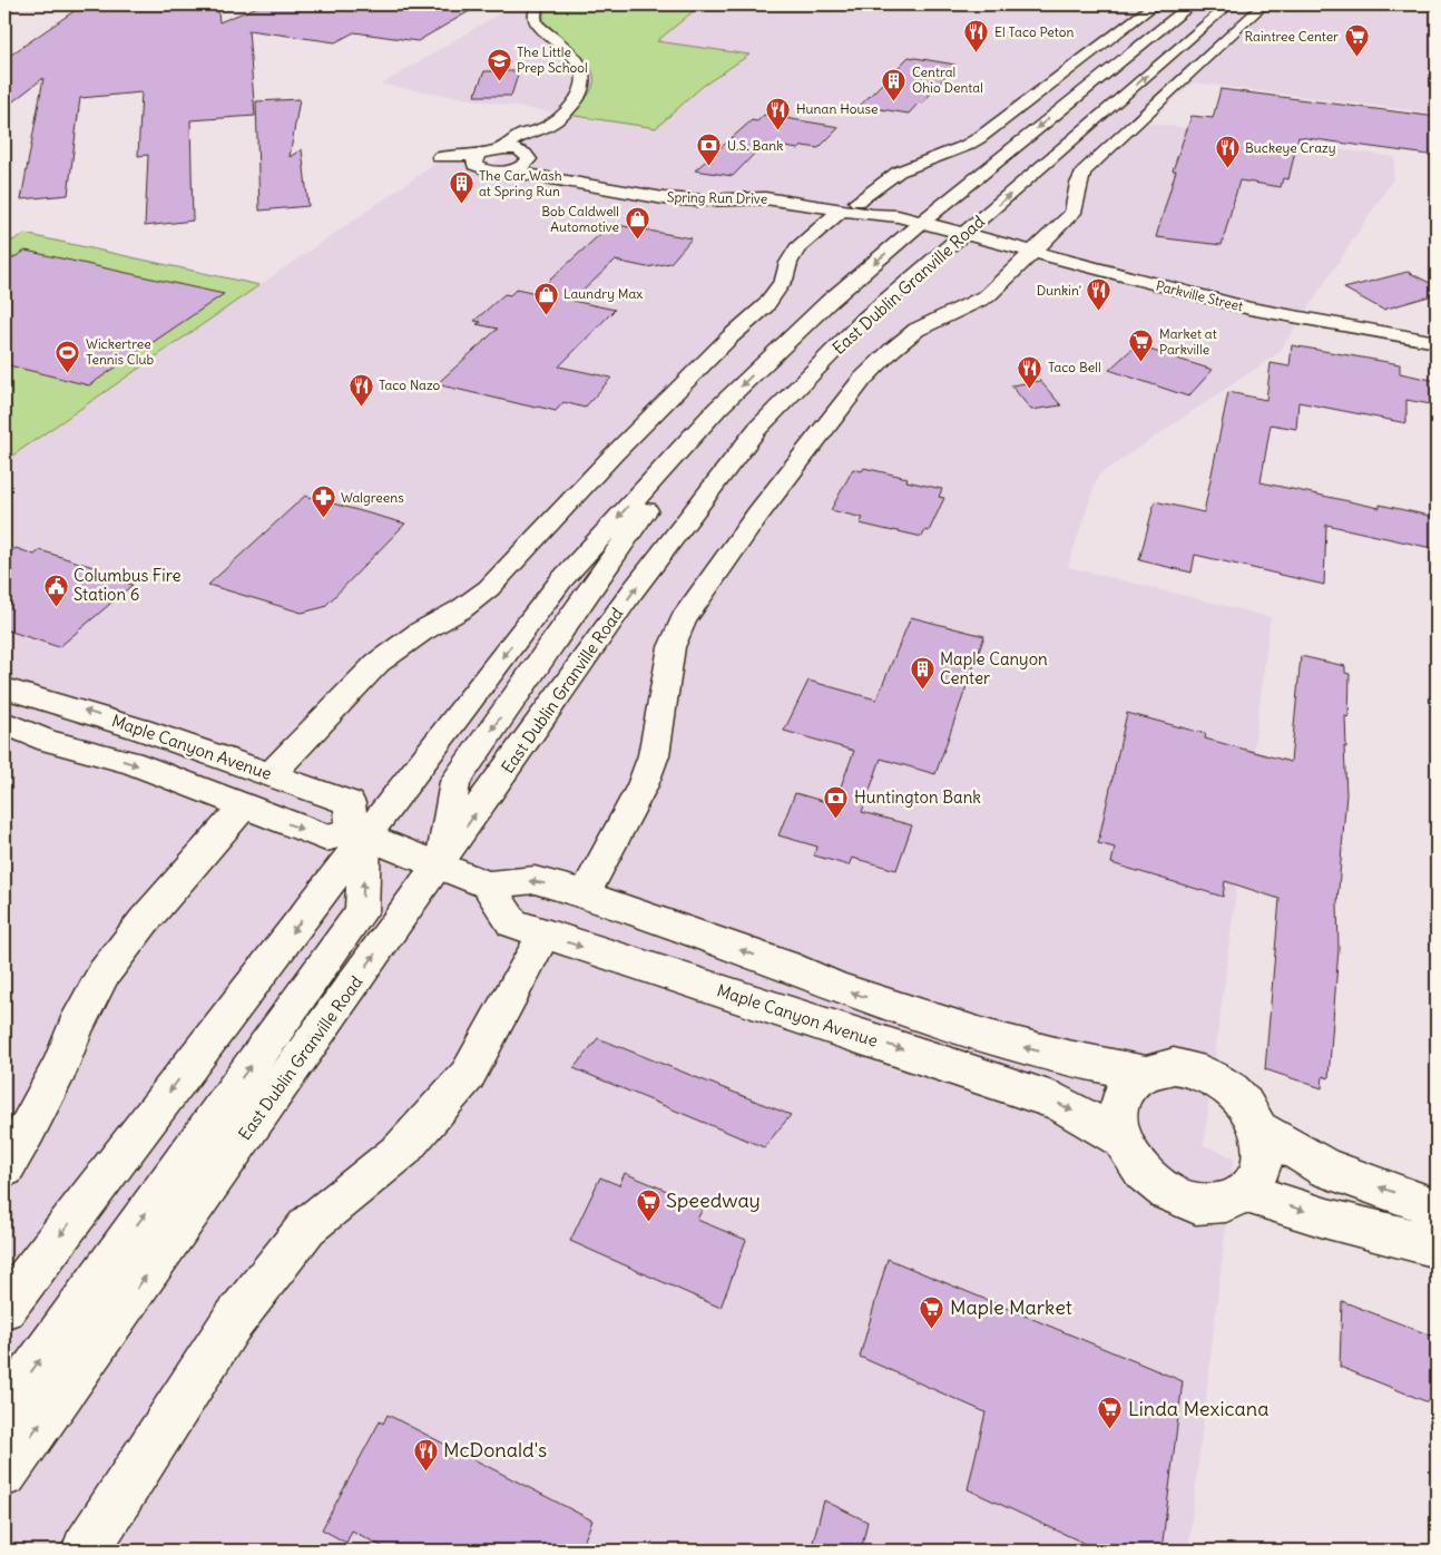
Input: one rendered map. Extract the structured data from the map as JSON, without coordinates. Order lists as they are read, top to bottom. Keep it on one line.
{"streets":{"street":["Spring Run Drive","East Dublin Granville Road","Parkville Street","Maple Canyon Avenue"]},"crossings":[["Spring Run Drive","East Dublin Granville Road"],["Spring Run Drive","Parkville Street"],["East Dublin Granville Road","Parkville Street"]],"places":{"restaurant":["El Taco Peton","Hunan House","Buckeye Crazy","Dunkin'","Taco Bell","Taco Nazo","McDonald's"],"supermarket":["Raintree Center","Market at Parkville","Speedway","Maple Market","Linda Mexicana"],"school or university":["The Little Prep School"],"building":["Central Ohio Dental","The Car Wash at Spring Run","Maple Canyon Center"],"bank":["U.S. Bank","Huntington Bank"],"shop":["Bob Caldwell Automotive","Laundry Max"],"sports":["Wickertree Tennis Club"],"pharmacy":["Walgreens"],"public building":["Columbus Fire Station 6"]}}
